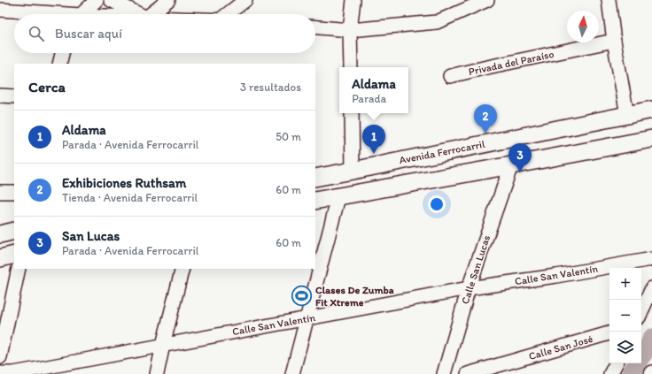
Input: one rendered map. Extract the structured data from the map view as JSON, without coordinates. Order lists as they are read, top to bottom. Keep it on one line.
{"streets":{"main road":["Avenida Ferrocarril"],"street":["Privada del Paraíso","Calle San Lucas","Calle San Valentín","Calle San José"]},"crossings":[["Calle San Lucas","Calle San Valentín"]],"places":{"sports":["Clases De Zumba Fit Xtreme"]},"north":"top","page":{"search":"Buscar aquí","heading":["Cerca","3 resultados"],"popup":["Aldama","Parada"],"pins":["2","1","3"],"list":[{"mark":"1","name":"Aldama","note":"Parada · Avenida Ferrocarril","value":"50 m"},{"mark":"2","name":"Exhibiciones Ruthsam","note":"Tienda · Avenida Ferrocarril","value":"60 m"},{"mark":"3","name":"San Lucas","note":"Parada · Avenida Ferrocarril","value":"60 m"}],"map_buttons":["+","−"]}}
